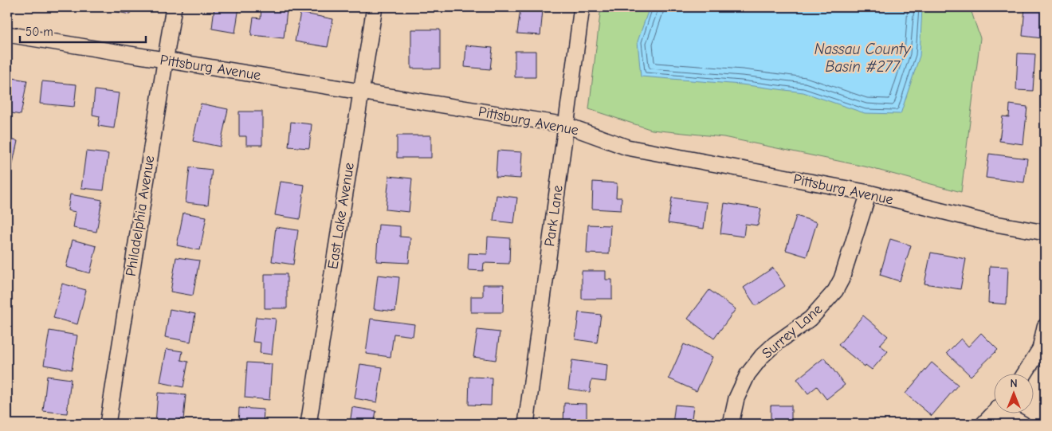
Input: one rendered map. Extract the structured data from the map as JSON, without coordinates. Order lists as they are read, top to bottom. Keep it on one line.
{"streets":{"street":["Pittsburg Avenue","Philadelphia Avenue","East Lake Avenue","Park Lane","Surrey Lane"]},"crossings":[["Pittsburg Avenue","Philadelphia Avenue"],["Pittsburg Avenue","East Lake Avenue"],["Pittsburg Avenue","Park Lane"],["Pittsburg Avenue","Surrey Lane"]],"water":["Nassau County Basin #277"],"scale_bar":"50 m","north":"top"}
